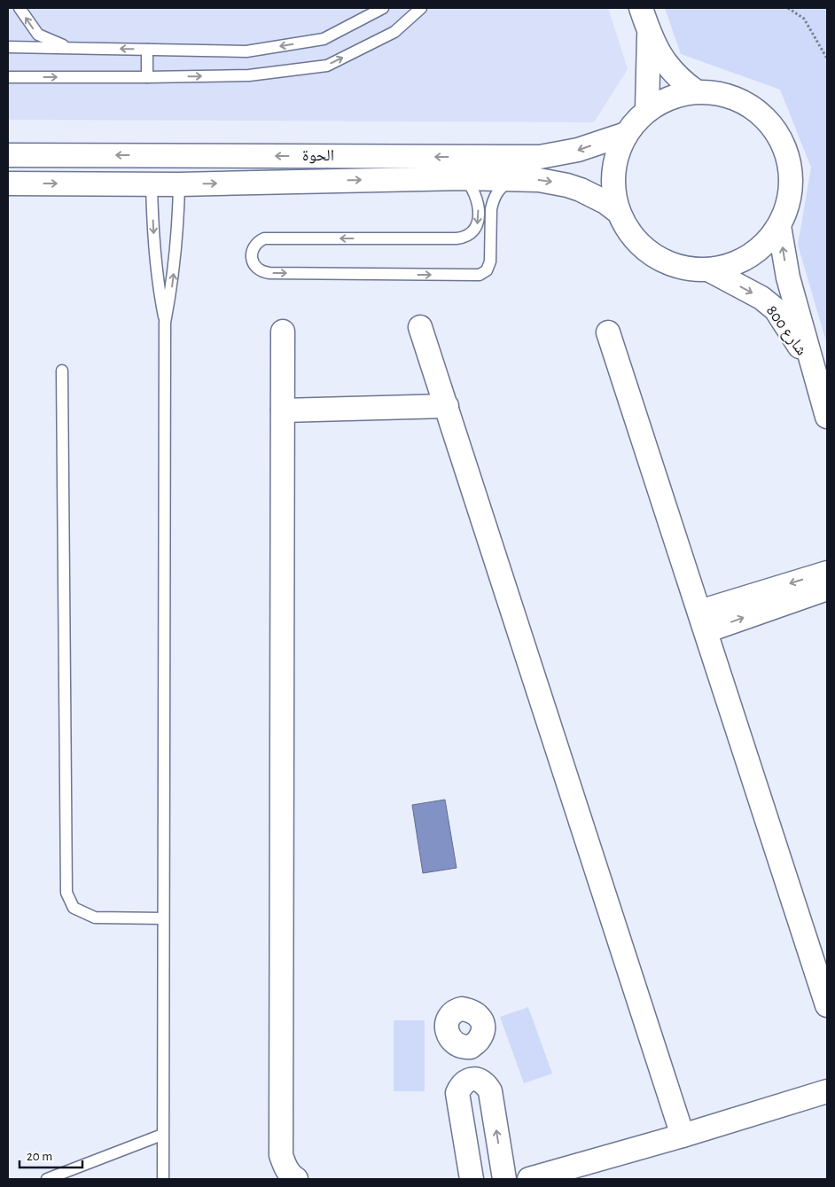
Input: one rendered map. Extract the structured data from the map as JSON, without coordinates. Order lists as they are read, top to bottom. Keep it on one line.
{"streets":{"street":["الحوة","شارع 800"]},"scale_bar":"20 m"}
